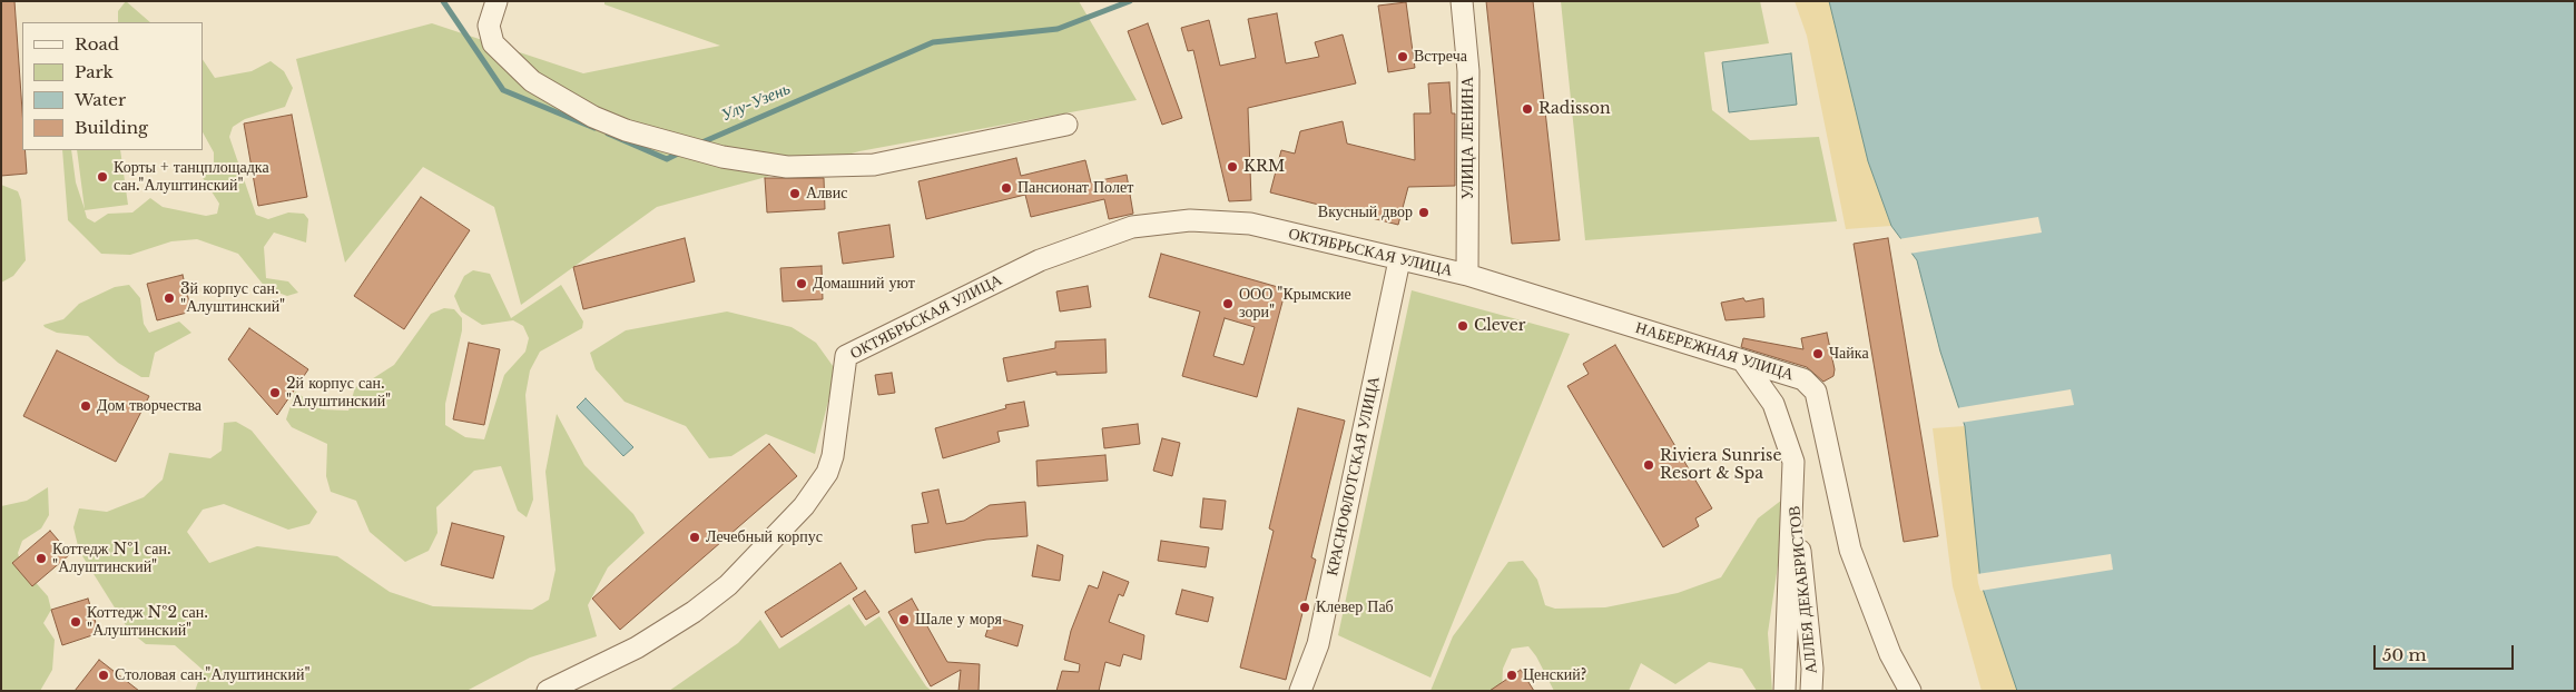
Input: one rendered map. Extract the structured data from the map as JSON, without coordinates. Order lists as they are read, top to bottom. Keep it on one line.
{"streets":{"street":["УЛИЦА ЛЕНИНА","ОКТЯБРЬСКАЯ УЛИЦА","НАБЕРЕЖНАЯ УЛИЦА","КРАСНОФЛОТСКАЯ УЛИЦА","АЛЛЕЯ ДЕКАБРИСТОВ"]},"crossings":[["УЛИЦА ЛЕНИНА","ОКТЯБРЬСКАЯ УЛИЦА"],["УЛИЦА ЛЕНИНА","НАБЕРЕЖНАЯ УЛИЦА"],["ОКТЯБРЬСКАЯ УЛИЦА","НАБЕРЕЖНАЯ УЛИЦА"],["ОКТЯБРЬСКАЯ УЛИЦА","КРАСНОФЛОТСКАЯ УЛИЦА"]],"water":["Улу-Узень"],"places":["Встреча","Radisson","KRM","Корты + танцплощадка сан.\"Алуштинский\"","Пансионат Полет","Алвис","Вкусный двор","Домашний уют","3й корпус сан. \"Алуштинский\"","ООО \"Крымские зори\"","Clever","Чайка","2й корпус сан. \"Алуштинский\"","Дом творчества","Riviera Sunrise Resort & Spa","Лечебный корпус","Коттедж №1 сан. \"Алуштинский\"","Клевер Паб","Шале у моря","Коттедж №2 сан. \"Алуштинский\"","Столовая сан.\"Алуштинский\"","Ценский?"],"legend":["Road","Park","Water","Building"],"scale_bar":"50 m"}
